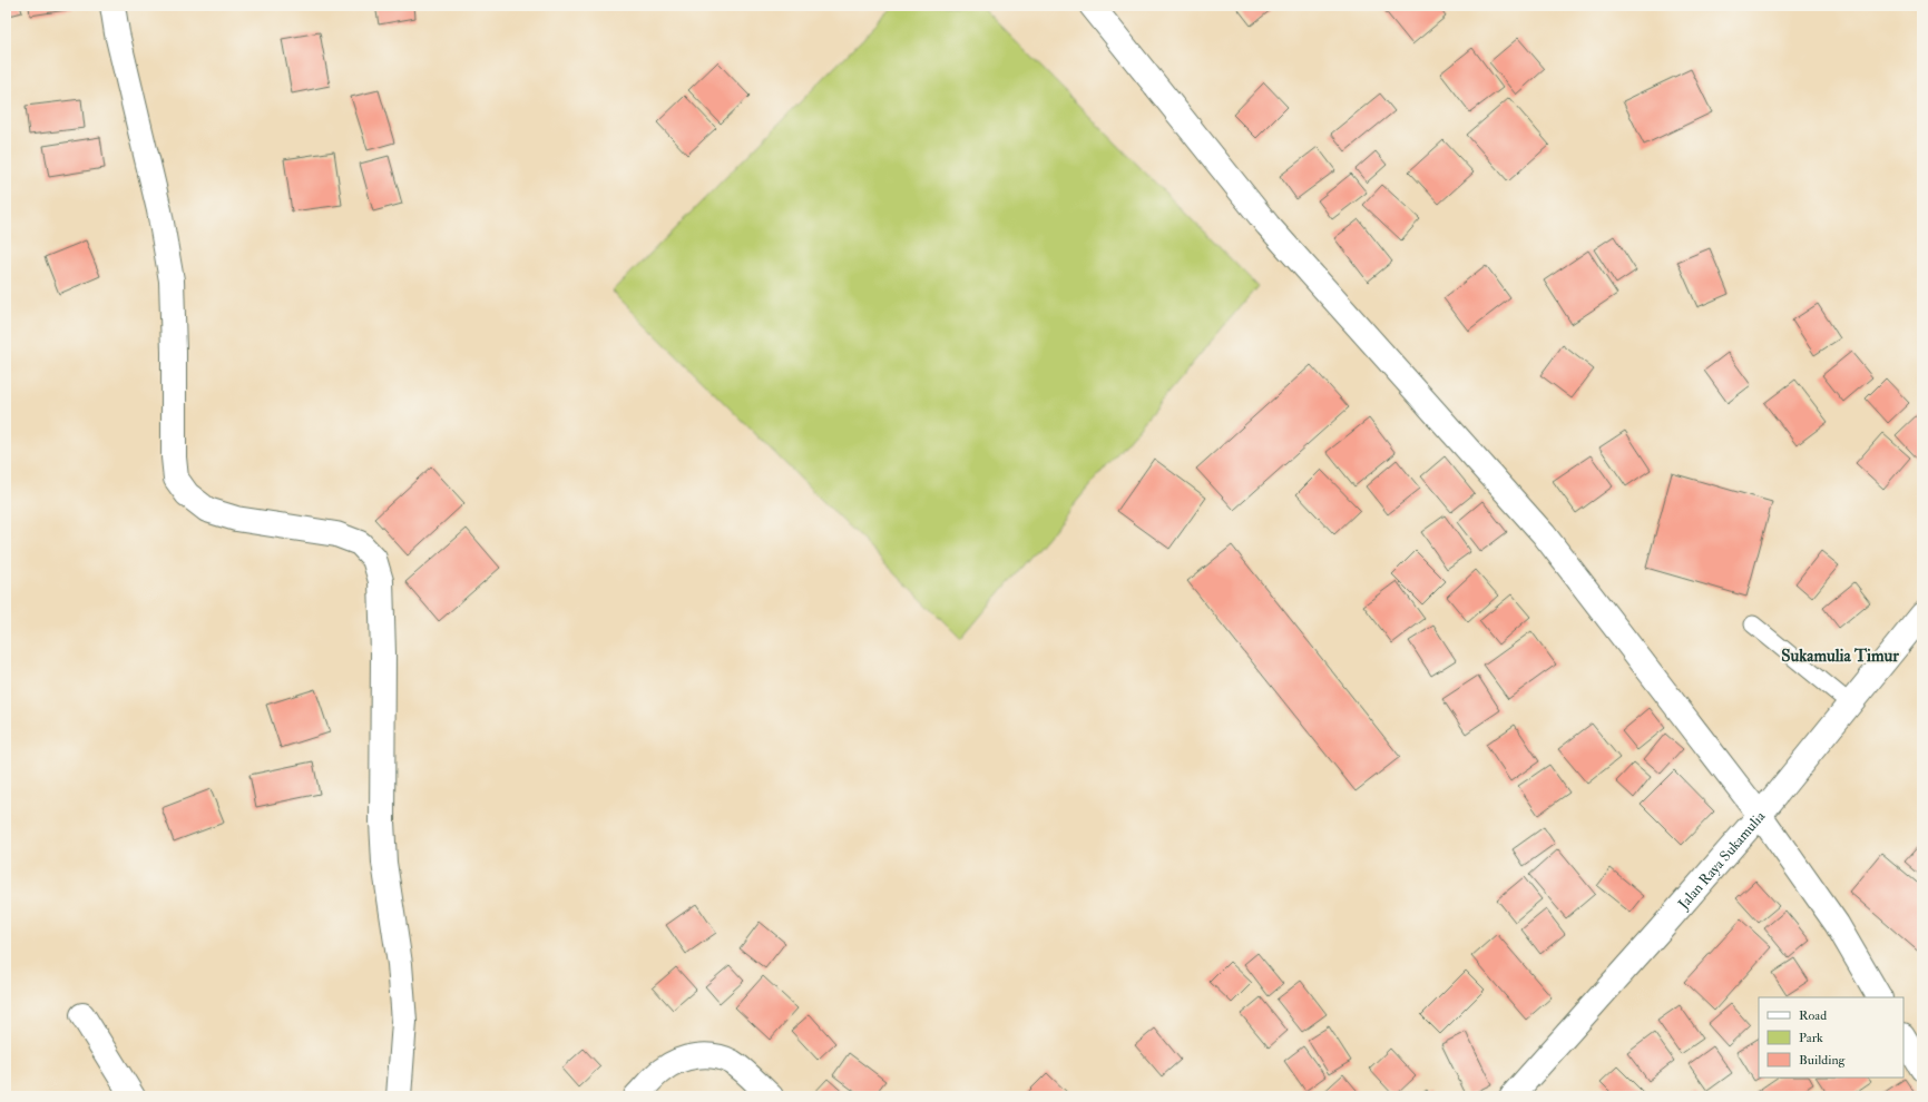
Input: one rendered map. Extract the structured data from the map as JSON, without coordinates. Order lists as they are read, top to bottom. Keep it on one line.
{"streets":{"street":["Jalan Raya Sukamulia"]},"districts":["Sukamulia Timur"],"legend":["Road","Park","Building"]}
